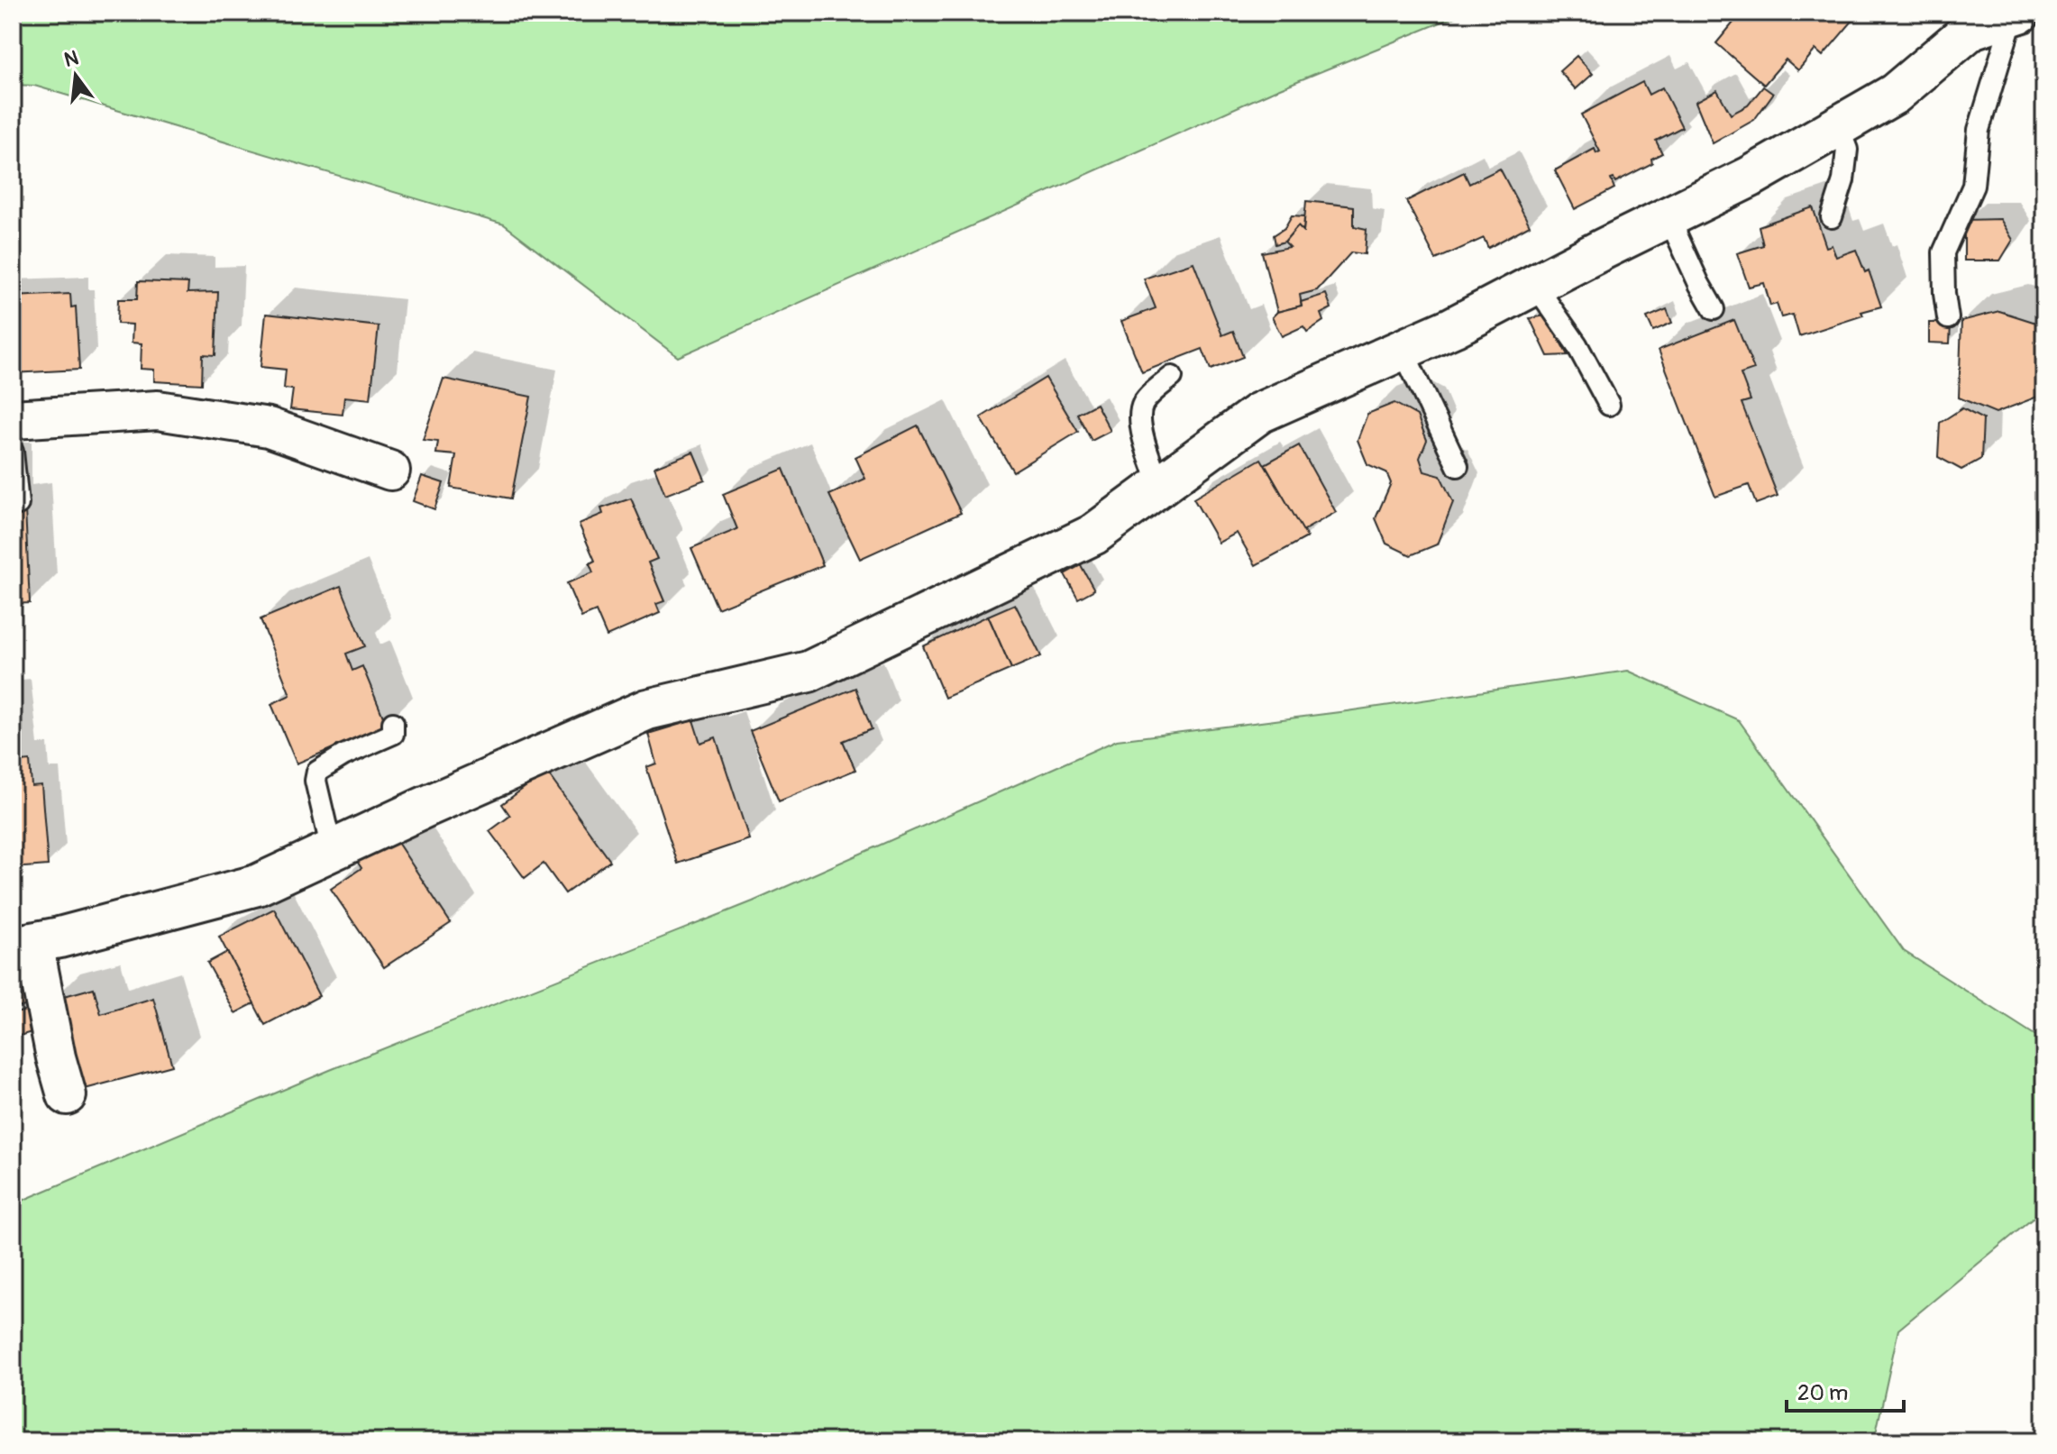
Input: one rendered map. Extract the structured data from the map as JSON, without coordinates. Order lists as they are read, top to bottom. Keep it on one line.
{"scale_bar":"20 m","north":"top"}
